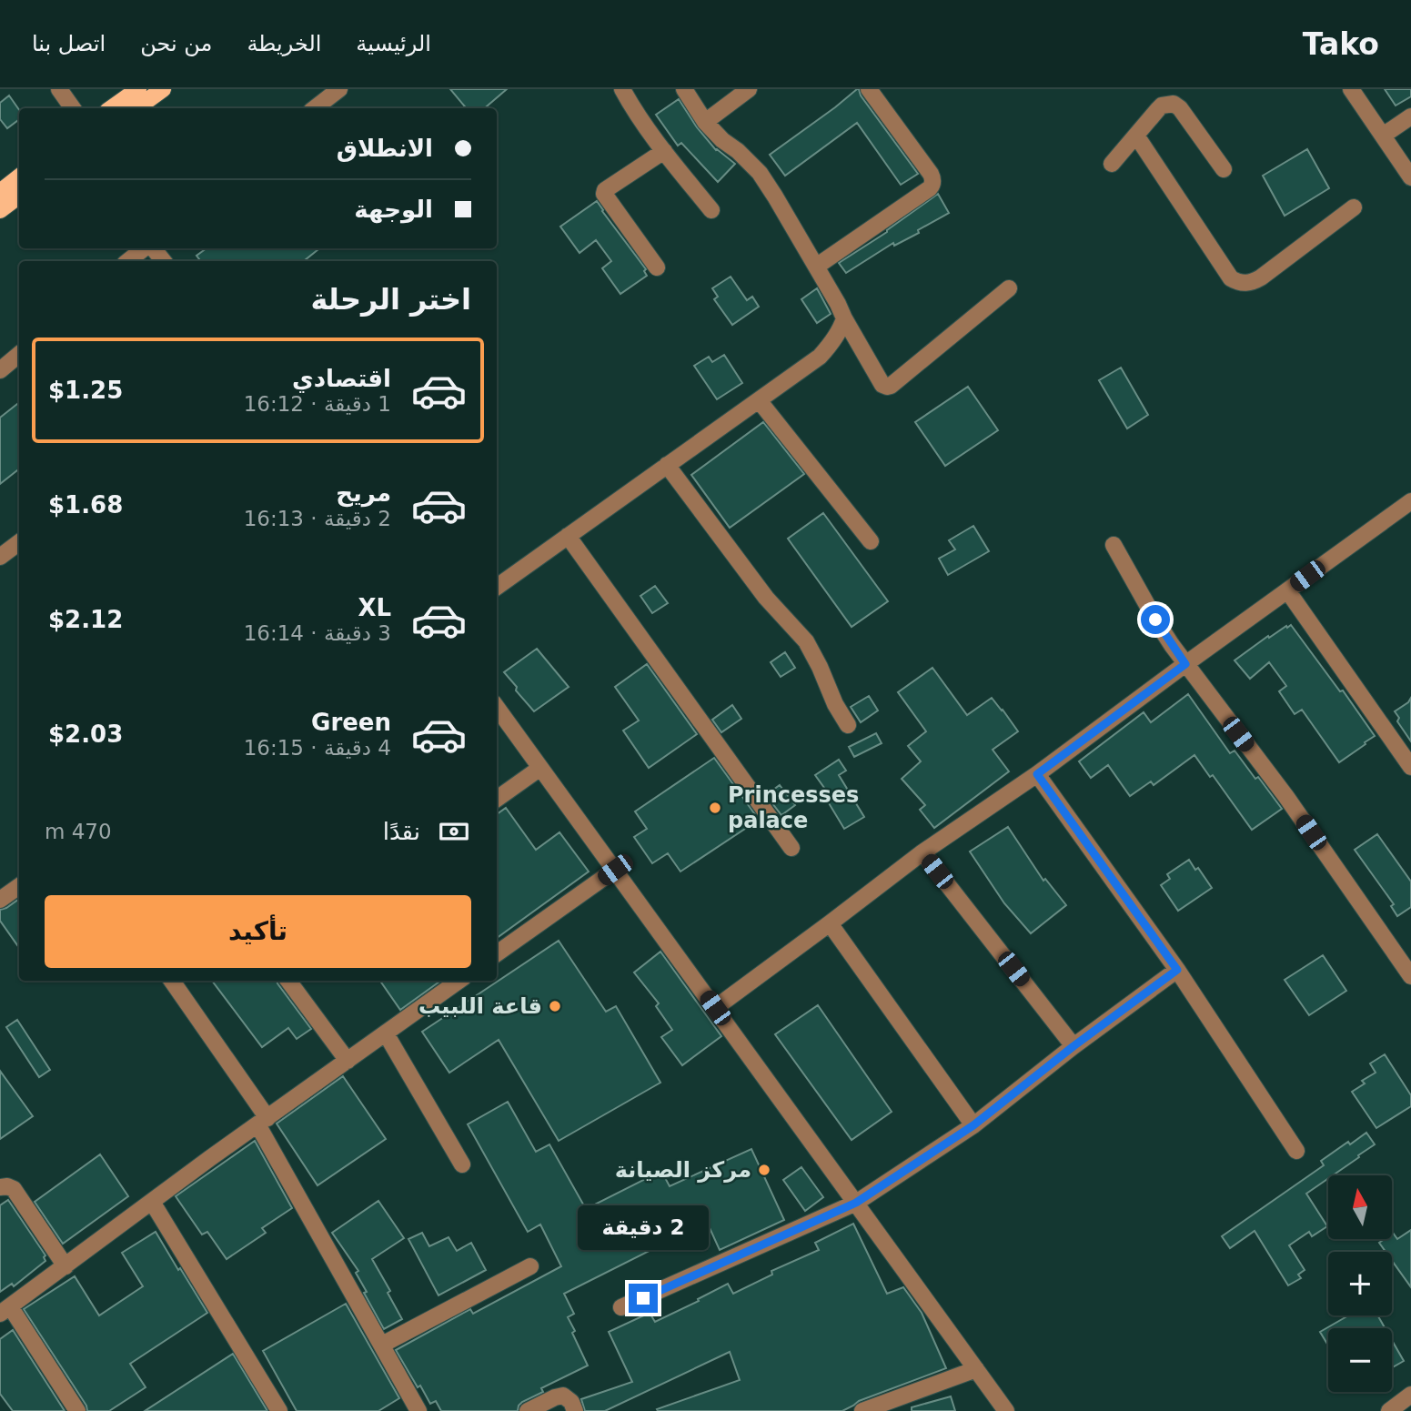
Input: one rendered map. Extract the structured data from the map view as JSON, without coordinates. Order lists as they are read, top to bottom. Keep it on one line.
{"places":["Princesses palace","قاعة اللبيب","مركز الصيانة"],"north":"top","page":{"header":"Tako","nav":["الرئيسية","الخريطة","من نحن","اتصل بنا"],"banner":["الانطلاق","الوجهة"],"heading":"اختر الرحلة","list":[{"name":"اقتصادي","note":"1 دقيقة · 16:12","value":"$1.25"},{"name":"مريح","note":"2 دقيقة · 16:13","value":"$1.68"},{"name":"XL","note":"3 دقيقة · 16:14","value":"$2.12"},{"name":"Green","note":"4 دقيقة · 16:15","value":"$2.03"}],"pay":["نقدًا","470 m"],"buttons":"تأكيد","map_buttons":["+","−"],"bubble":"2 دقيقة"}}
